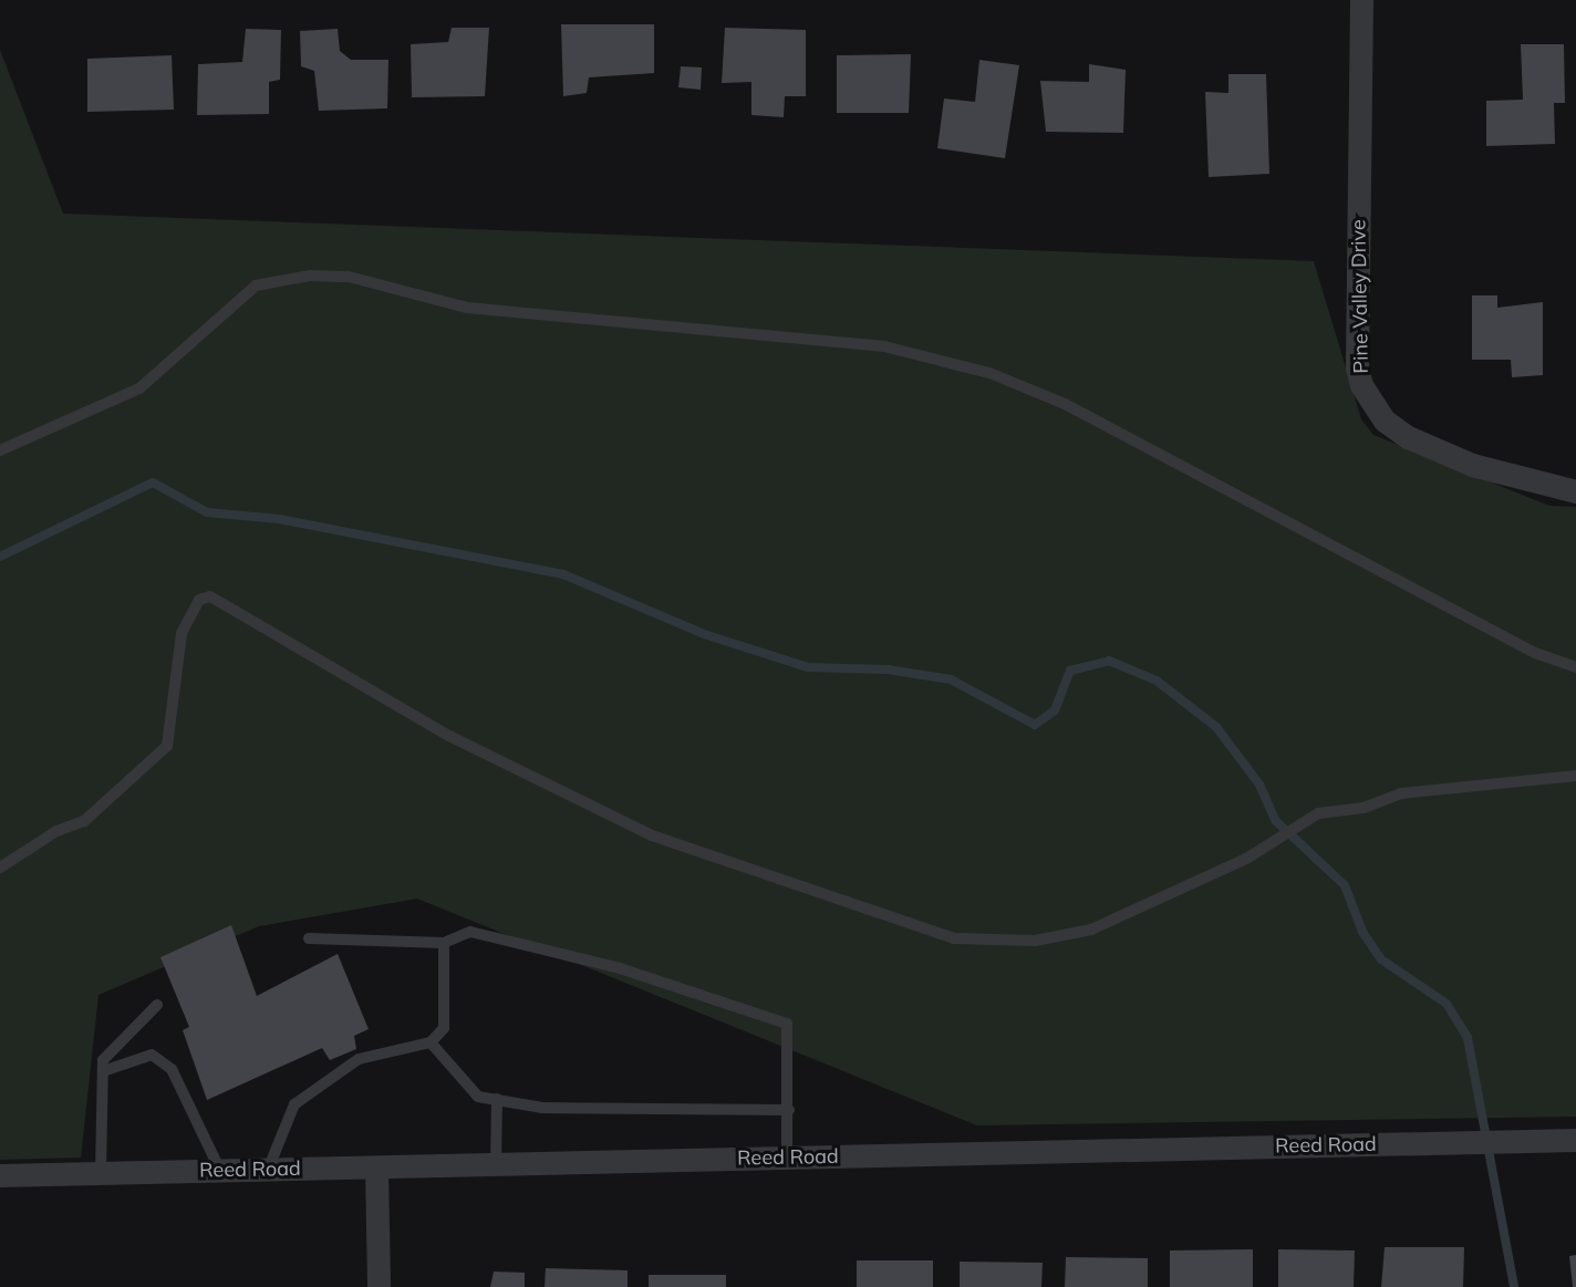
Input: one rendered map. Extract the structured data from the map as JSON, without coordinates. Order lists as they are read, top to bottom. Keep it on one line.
{"streets":{"street":["Pine Valley Drive","Reed Road"]}}
